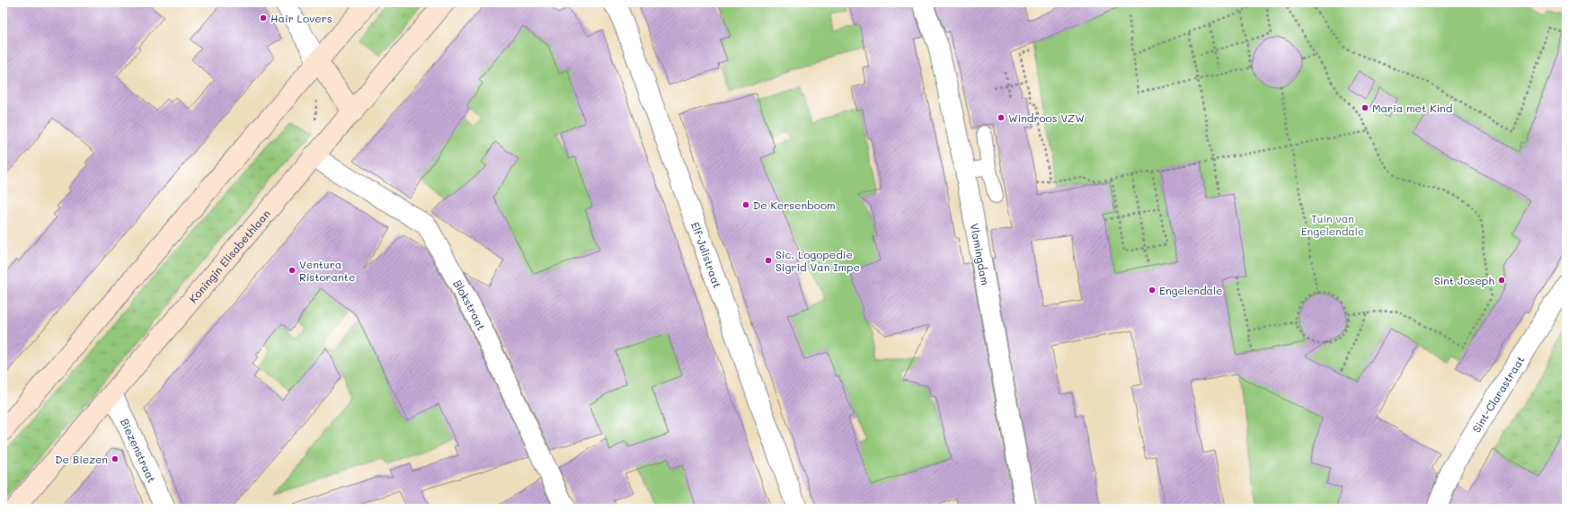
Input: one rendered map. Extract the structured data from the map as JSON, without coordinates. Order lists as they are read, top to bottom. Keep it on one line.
{"streets":{"main road":["Koningin Elisabethlaan"],"street":["Vlamingdam","Elf-Julistraat","Blokstraat","Sint-Clarastraat","Biezenstraat"]},"crossings":[["Koningin Elisabethlaan","Blokstraat"],["Koningin Elisabethlaan","Biezenstraat"]],"parks":["Tuin van Engelendale"],"places":["Hair Lovers","Maria met Kind","Windroos VZW","De Kersenboom","Sic. Logopedie Sigrid Van Impe","Ventura Ristorante","Sint Joseph","Engelendale","De Biezen"]}
